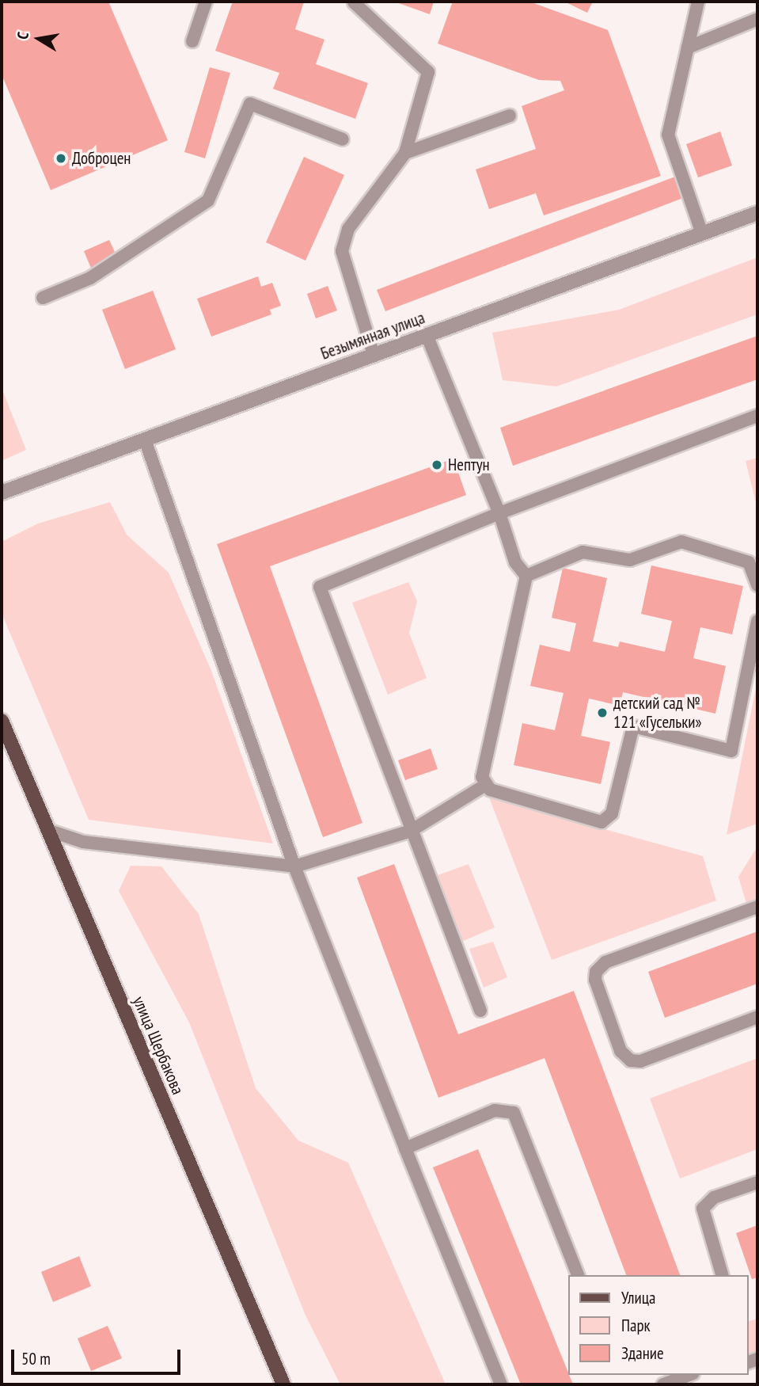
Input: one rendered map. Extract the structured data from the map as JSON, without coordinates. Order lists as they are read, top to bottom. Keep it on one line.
{"streets":{"main road":["улица Щербакова"],"street":["Безымянная улица"]},"places":["Доброцен","Нептун","детский сад № 121 «Гусельки»"],"legend":["Улица","Парк","Здание"],"scale_bar":"50 m","north":"left"}
